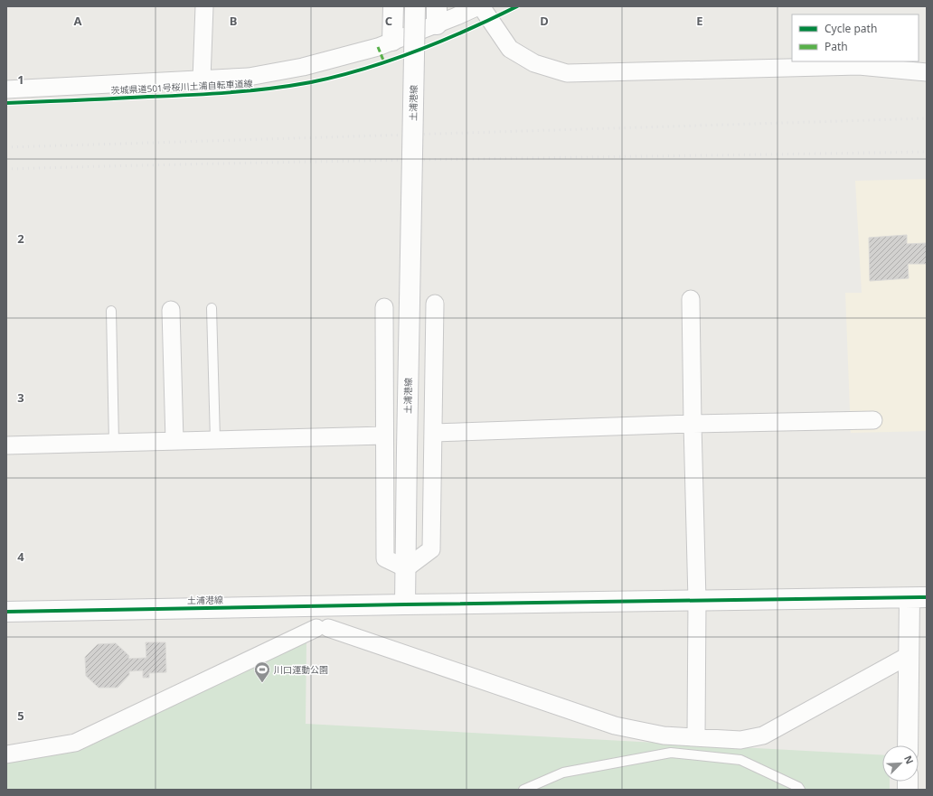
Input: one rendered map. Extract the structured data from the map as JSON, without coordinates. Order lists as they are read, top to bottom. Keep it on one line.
{"streets":{"main road":["土浦港線"],"cycle path":["茨城県道501号桜川土浦自転車道線"]},"places":{"sports":["川口運動公園"]},"legend":["Cycle path","Path"],"north":"top right","grid":{"columns":["A","B","C","D","E"],"rows":["1","2","3","4","5"]}}
